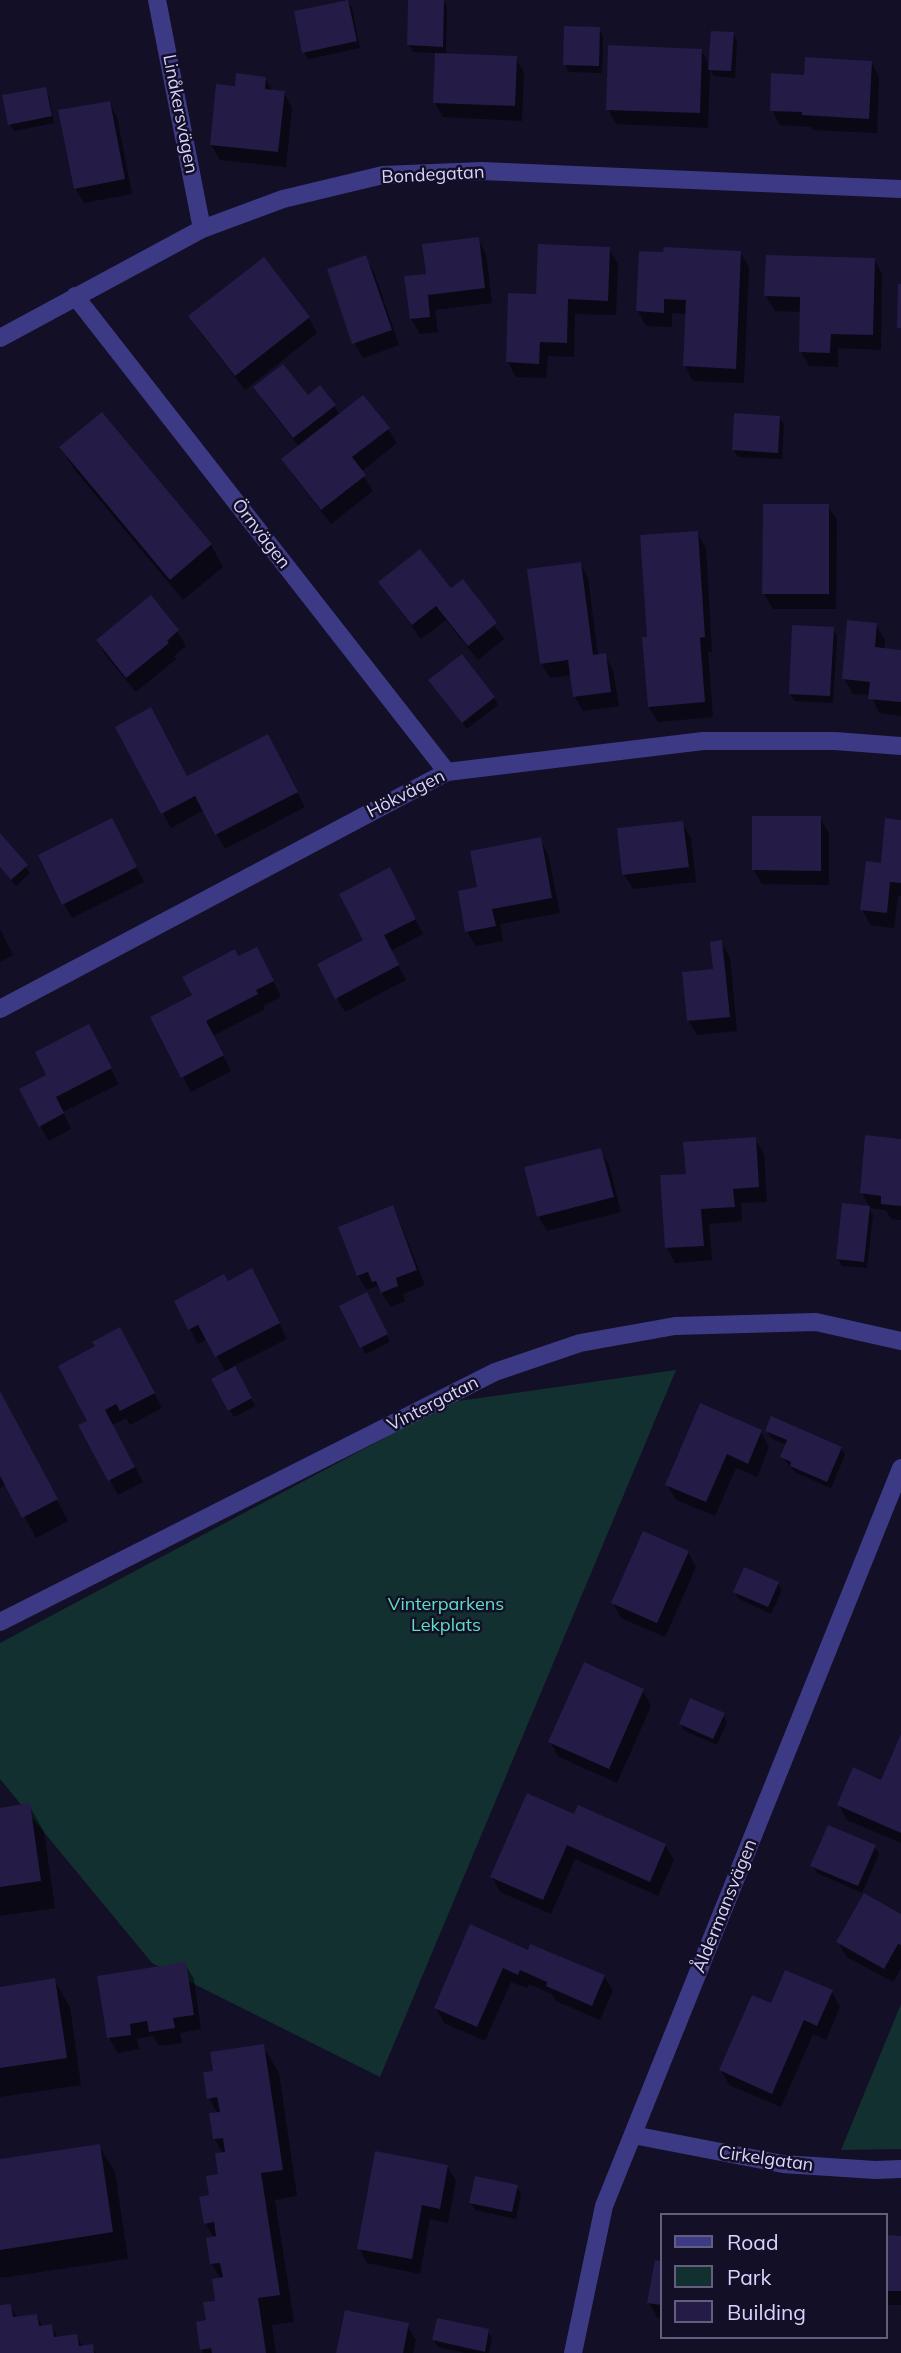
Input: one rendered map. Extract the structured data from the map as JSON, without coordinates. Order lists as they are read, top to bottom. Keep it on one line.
{"streets":{"street":["Linåkersvägen","Bondegatan","Örnvägen","Hökvägen","Vintergatan","Åldermansvägen","Cirkelgatan"]},"crossings":[["Linåkersvägen","Bondegatan"],["Bondegatan","Örnvägen"],["Örnvägen","Hökvägen"],["Åldermansvägen","Cirkelgatan"]],"parks":["Vinterparkens Lekplats"],"legend":["Road","Park","Building"]}
